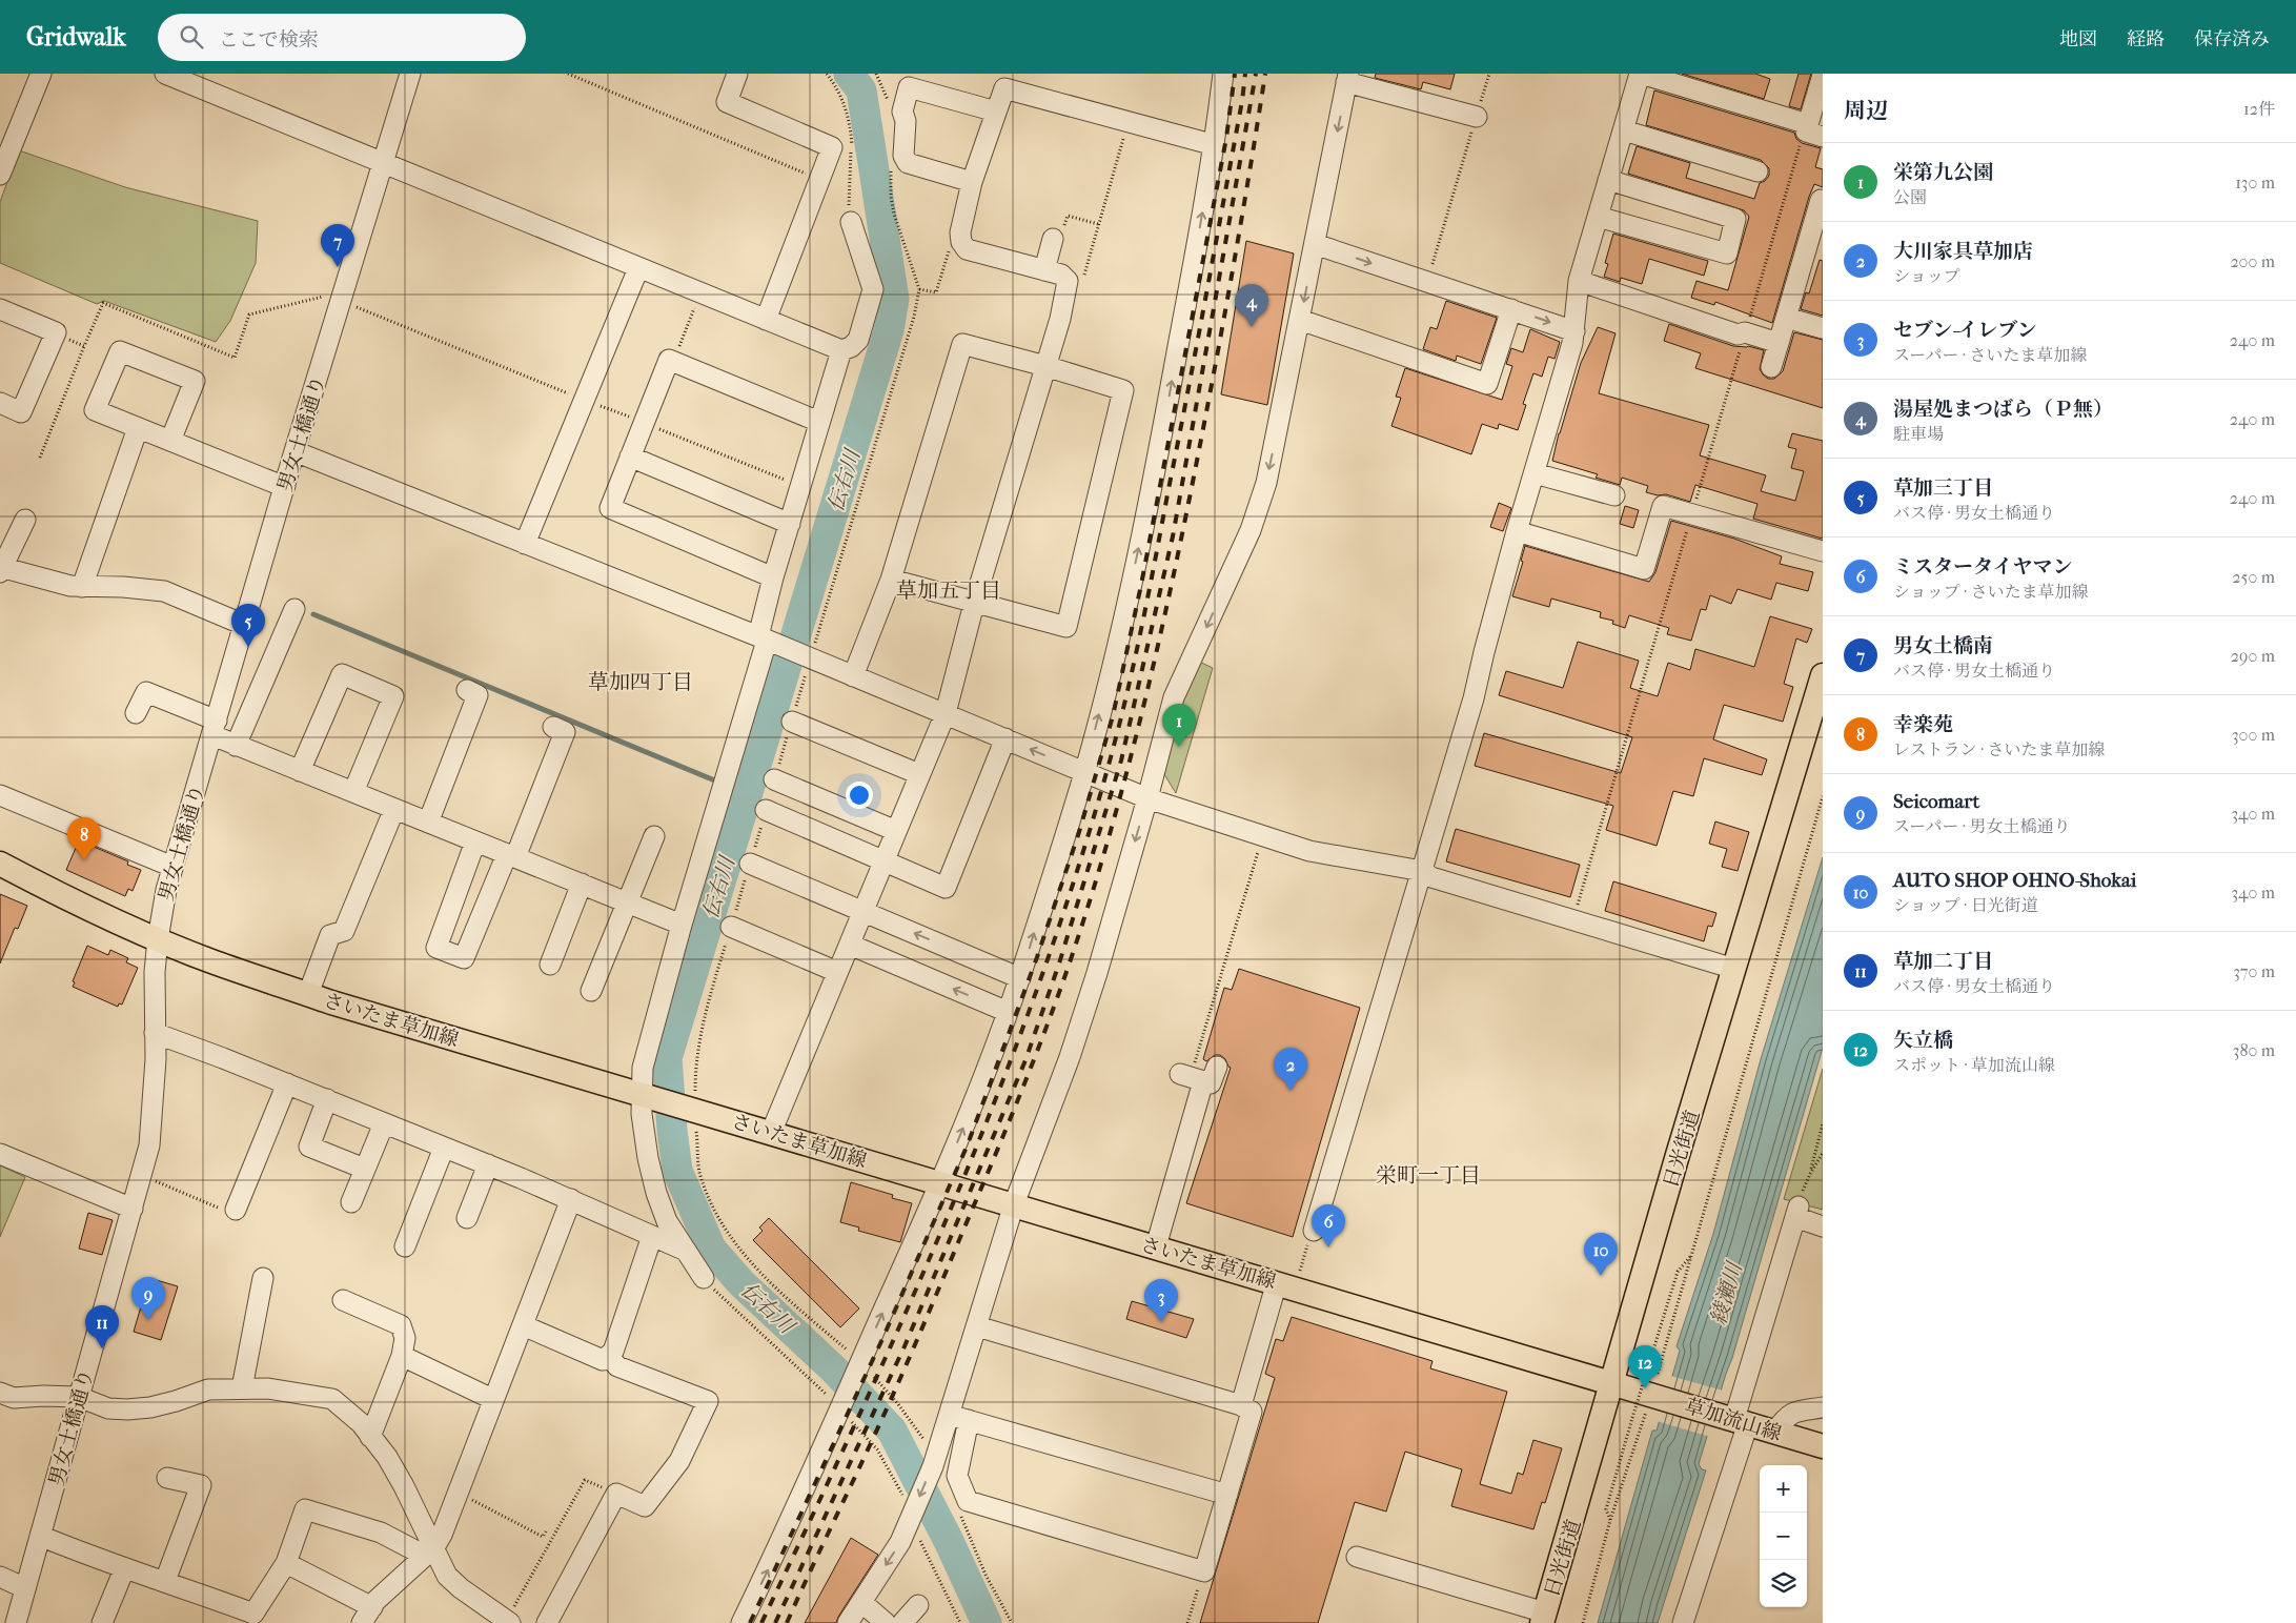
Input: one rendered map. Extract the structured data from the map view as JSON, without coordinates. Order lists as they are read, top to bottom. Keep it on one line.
{"streets":{"main road":["さいたま草加線","日光街道","草加流山線"],"street":["男女土橋通り"]},"crossings":[["男女土橋通り","さいたま草加線"],["さいたま草加線","日光街道"],["さいたま草加線","草加流山線"],["日光街道","草加流山線"]],"districts":["草加五丁目","草加四丁目","栄町一丁目"],"water":["伝右川","綾瀬川"],"page":{"header":"Gridwalk","search":"ここで検索","nav":["地図","経路","保存済み"],"heading":["周辺","12件"],"list":[{"mark":"1","name":"栄第九公園","note":"公園","value":"130 m"},{"mark":"2","name":"大川家具草加店","note":"ショップ","value":"200 m"},{"mark":"3","name":"セブン-イレブン","note":"スーパー · さいたま草加線","value":"240 m"},{"mark":"4","name":"湯屋処まつばら（Ｐ無）","note":"駐車場","value":"240 m"},{"mark":"5","name":"草加三丁目","note":"バス停 · 男女土橋通り","value":"240 m"},{"mark":"6","name":"ミスタータイヤマン","note":"ショップ · さいたま草加線","value":"250 m"},{"mark":"7","name":"男女土橋南","note":"バス停 · 男女土橋通り","value":"290 m"},{"mark":"8","name":"幸楽苑","note":"レストラン · さいたま草加線","value":"300 m"},{"mark":"9","name":"Seicomart","note":"スーパー · 男女土橋通り","value":"340 m"},{"mark":"10","name":"AUTO SHOP OHNO-Shokai","note":"ショップ · 日光街道","value":"340 m"},{"mark":"11","name":"草加二丁目","note":"バス停 · 男女土橋通り","value":"370 m"},{"mark":"12","name":"矢立橋","note":"スポット · 草加流山線","value":"380 m"}],"pins":["7","4","5","1","8","2","6","10","9","3","11","12"],"map_buttons":["+","−"]}}
